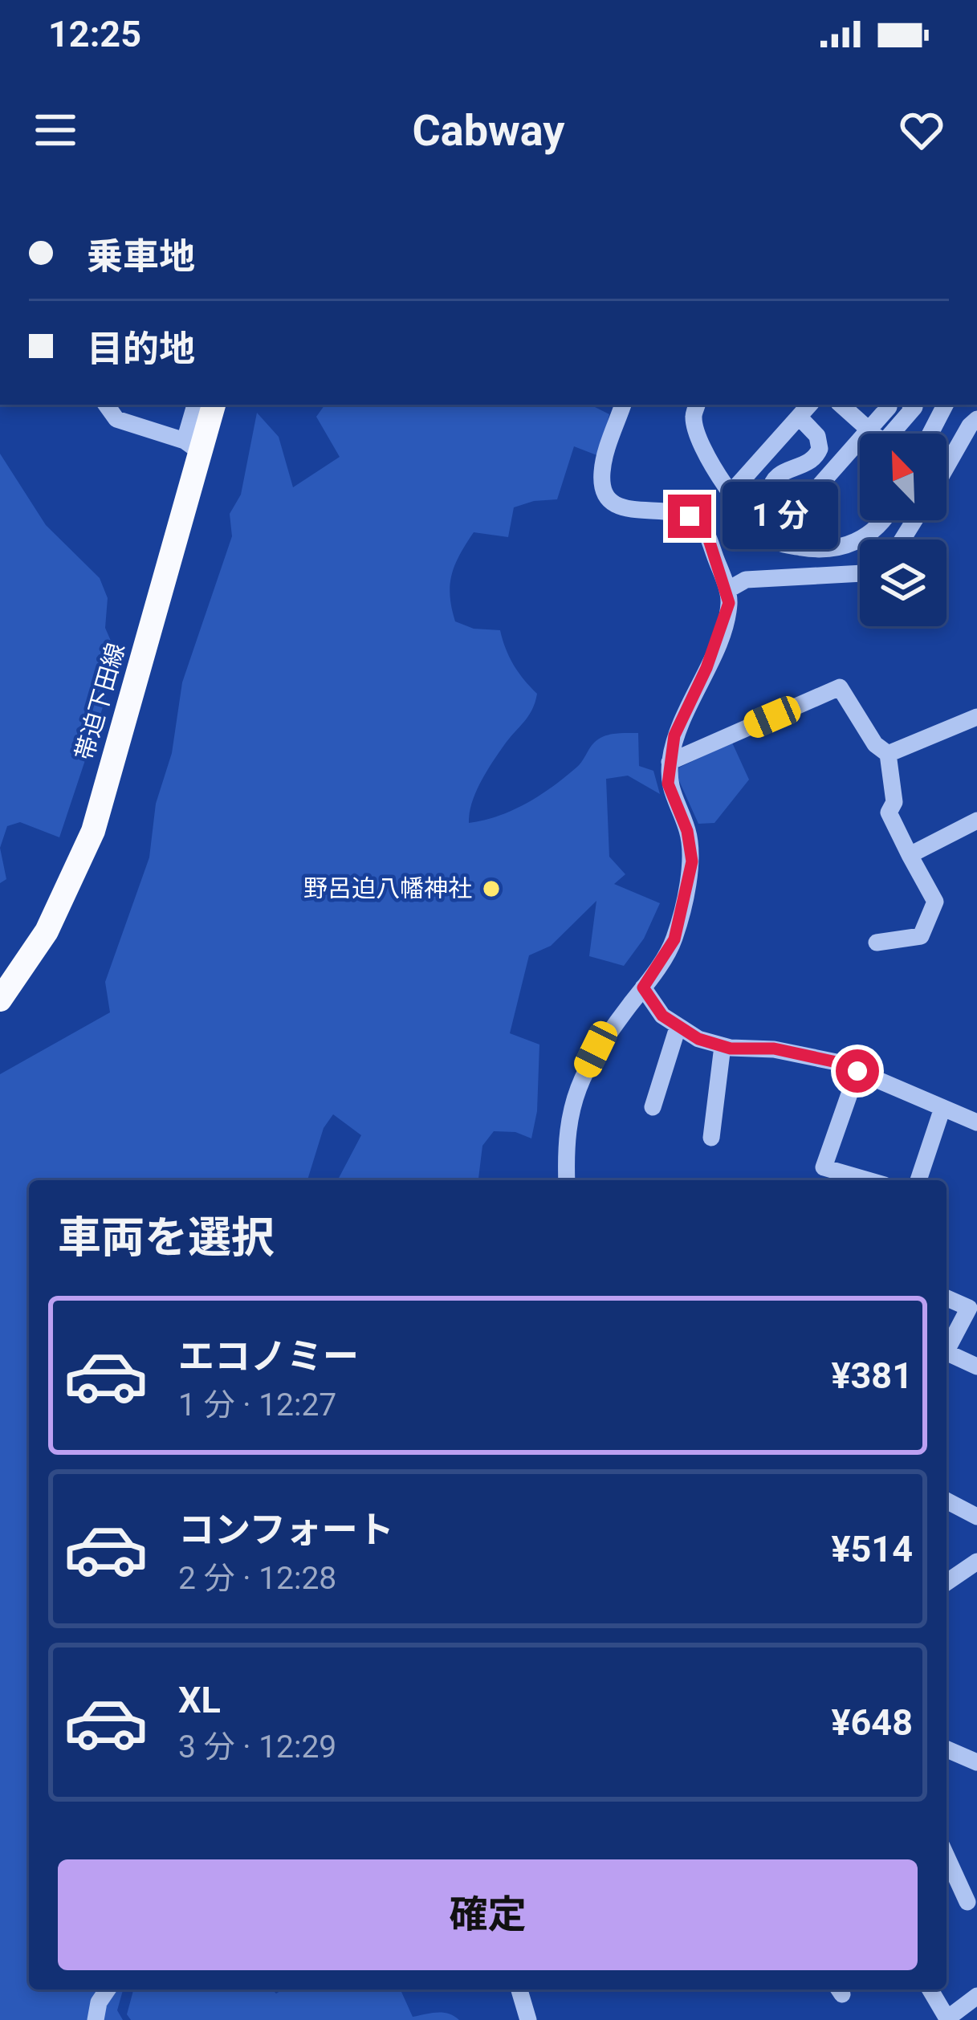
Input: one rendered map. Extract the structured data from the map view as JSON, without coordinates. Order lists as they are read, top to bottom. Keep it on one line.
{"streets":{"main road":["帯迫下田線"]},"places":["野呂迫八幡神社"],"north":"top left","page":{"status":"12:25","header":"Cabway","banner":["乗車地","目的地"],"bubble":"1 分","heading":"車両を選択","list":[{"name":"エコノミー","note":"1 分 · 12:27","value":"¥381"},{"name":"コンフォート","note":"2 分 · 12:28","value":"¥514"},{"name":"XL","note":"3 分 · 12:29","value":"¥648"}],"buttons":"確定"}}
